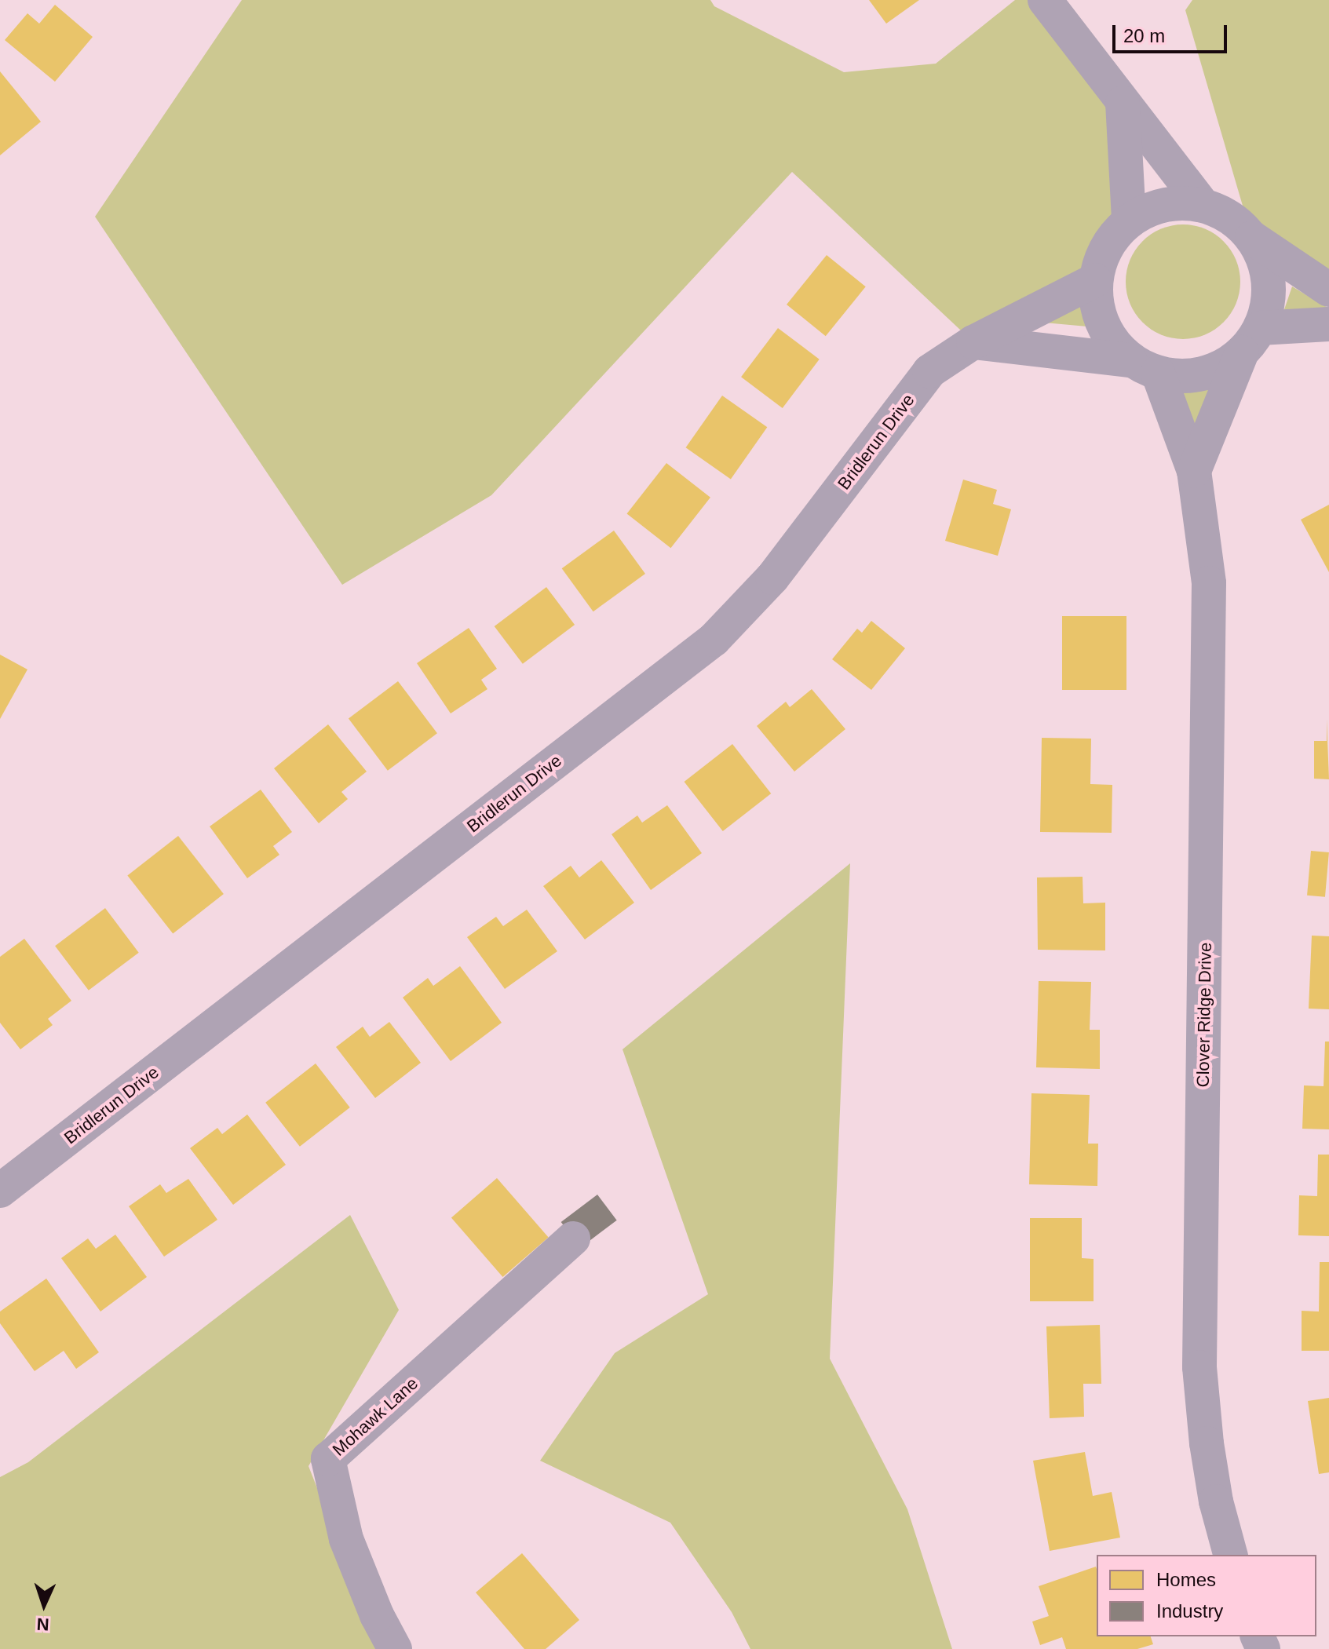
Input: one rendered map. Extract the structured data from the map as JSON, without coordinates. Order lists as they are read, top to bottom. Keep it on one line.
{"streets":{"street":["Bridlerun Drive","Clover Ridge Drive","Mohawk Lane"]},"crossings":[["Bridlerun Drive","Clover Ridge Drive"]],"legend":["Homes","Industry"],"scale_bar":"20 m","north":"bottom"}
